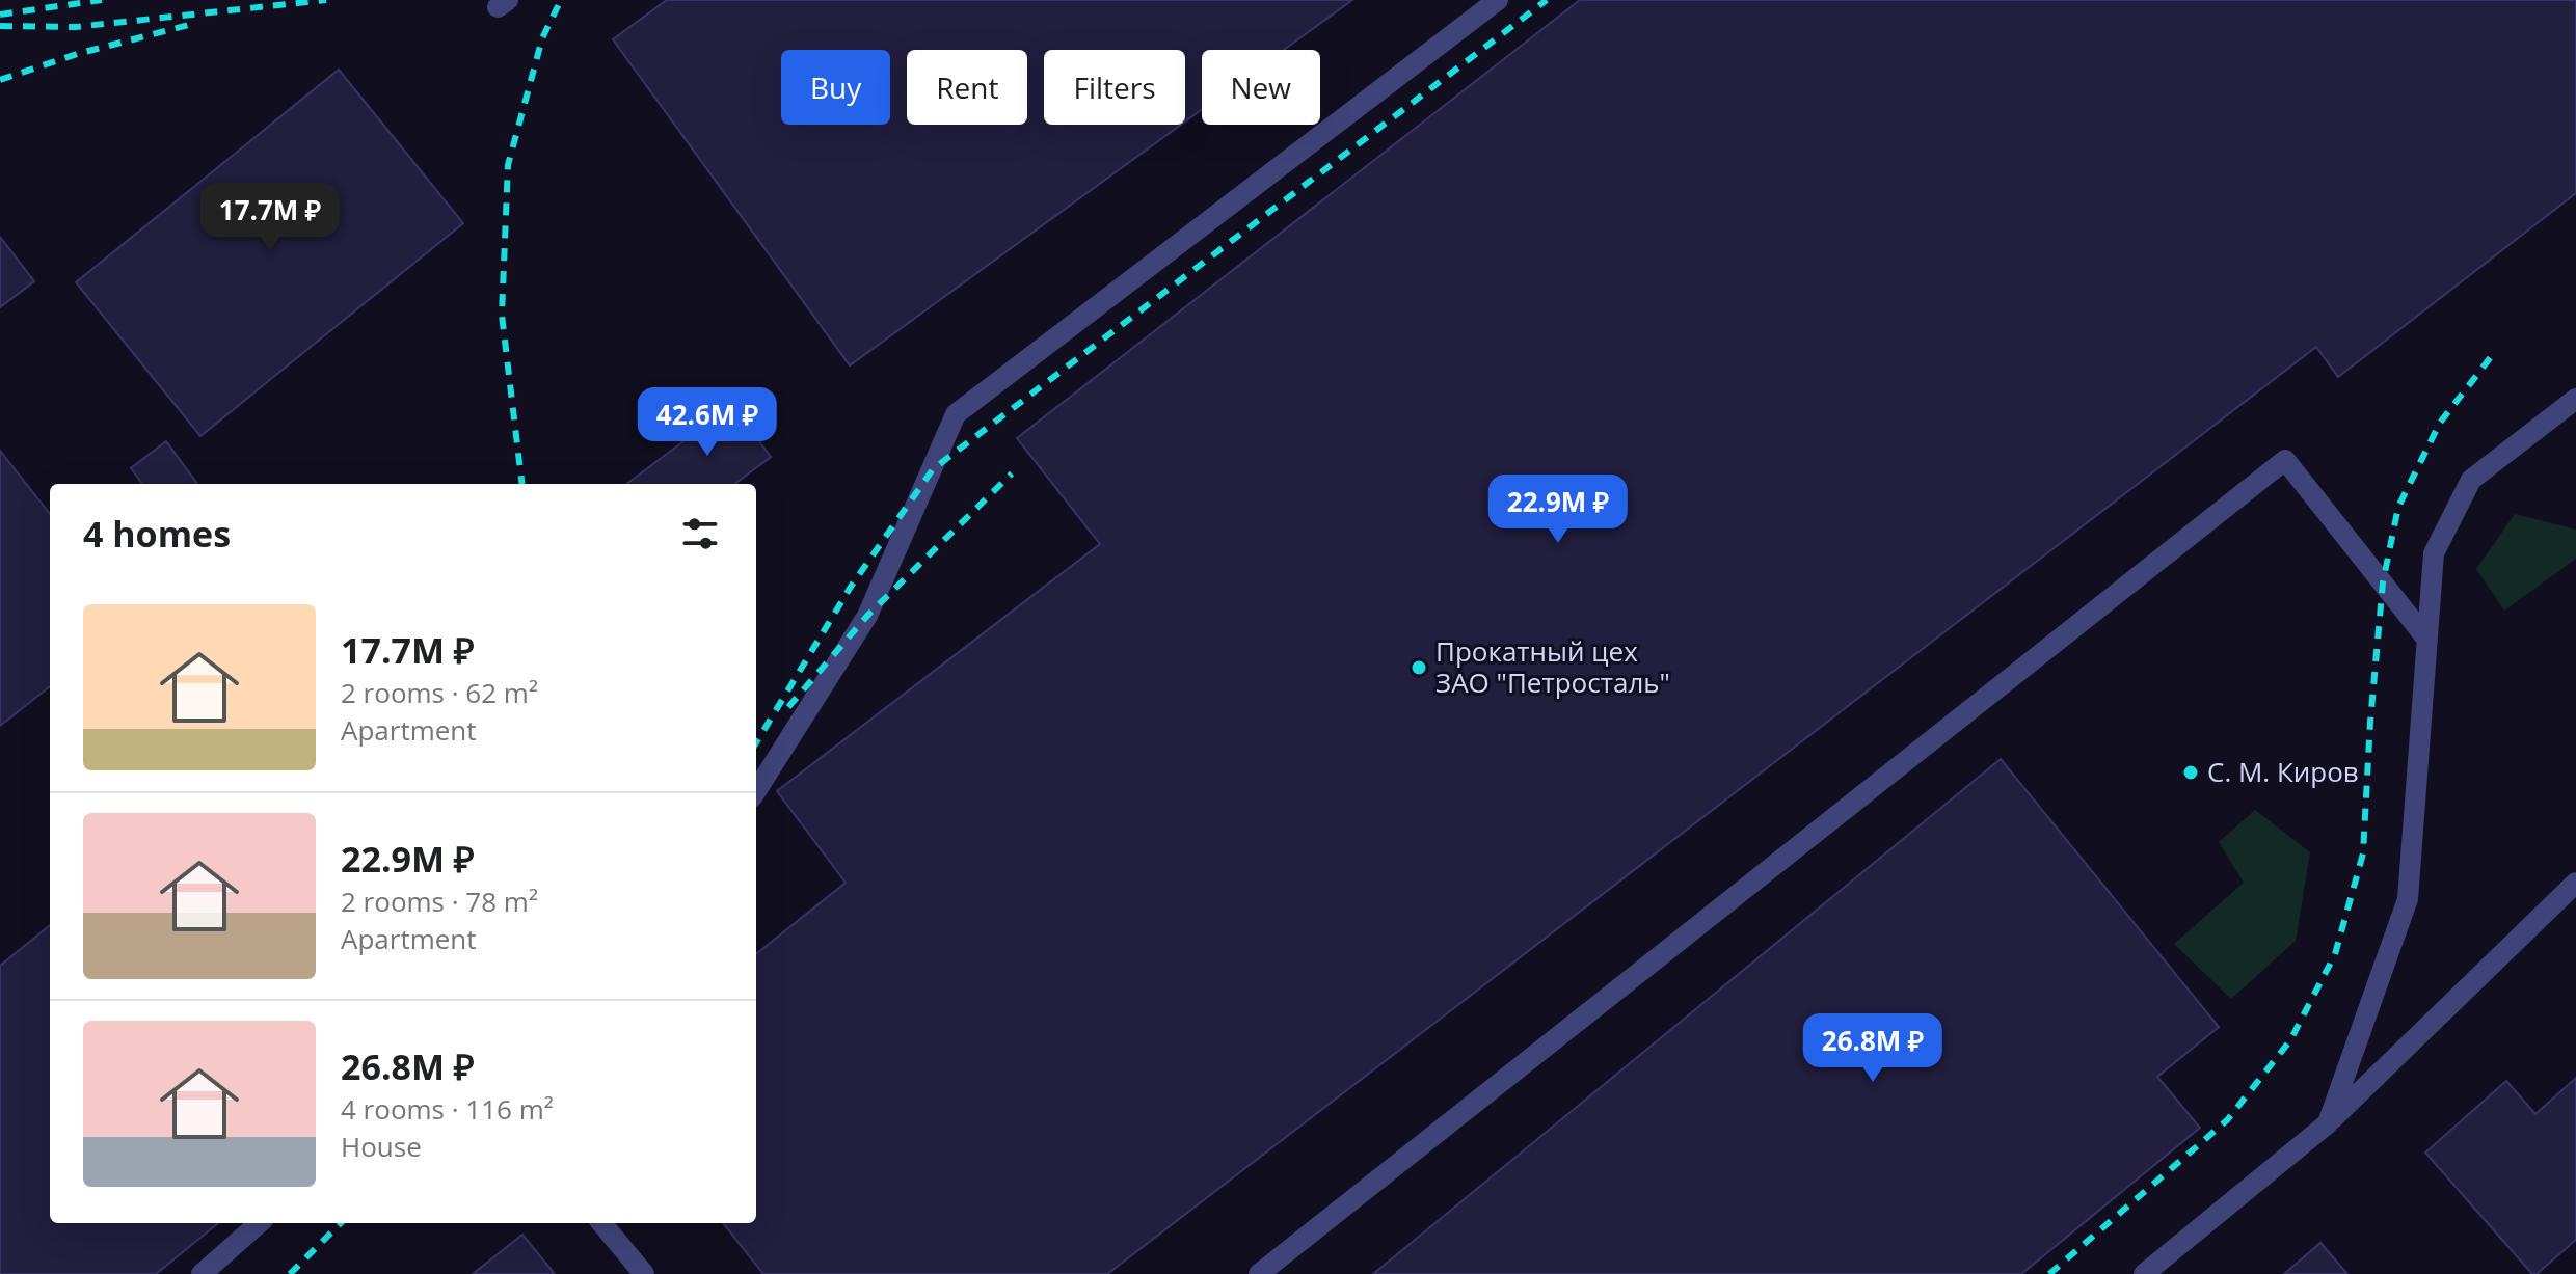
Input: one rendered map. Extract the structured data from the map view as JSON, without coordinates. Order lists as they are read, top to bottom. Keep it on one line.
{"places":["Прокатный цех ЗАО \"Петросталь\"","С. М. Киров"],"page":{"chip":["Buy","Rent","Filters","New"],"price":["17.7M ₽","42.6M ₽","22.9M ₽","26.8M ₽"],"heading":"4 homes","list":[{"name":"17.7M ₽","note":"2 rooms · 62 m² · Apartment"},{"name":"22.9M ₽","note":"2 rooms · 78 m² · Apartment"},{"name":"26.8M ₽","note":"4 rooms · 116 m² · House"}]}}
